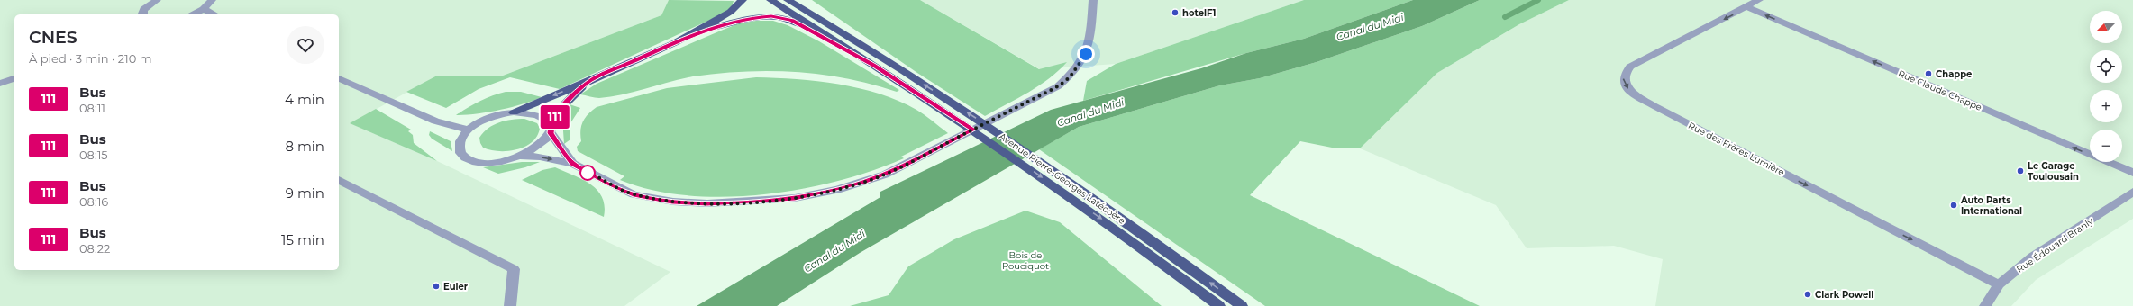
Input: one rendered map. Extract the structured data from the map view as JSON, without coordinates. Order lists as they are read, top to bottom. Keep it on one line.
{"streets":{"main road":["Avenue Pierre-Georges Latécoère"],"street":["Rue Claude Chappe","Rue des Frères Lumière","Rue Édouard Branly"]},"crossings":[["Rue Claude Chappe","Rue des Frères Lumière"],["Rue des Frères Lumière","Rue Édouard Branly"]],"one_way":["Rue Claude Chappe"],"water":["Canal du Midi"],"parks":["Bois de Pouciquot"],"places":["hotelF1","Chappe","Le Garage Toulousain","Auto Parts International","Euler","Clark Powell"],"lines":["bus line 111"],"north":"bottom left","page":{"on_map":"111","map_buttons":["+","−"],"heading":["CNES","À pied · 3 min · 210 m"],"list":[{"mark":"111","name":"Bus","note":"08:11","value":"4 min"},{"mark":"111","name":"Bus","note":"08:15","value":"8 min"},{"mark":"111","name":"Bus","note":"08:16","value":"9 min"},{"mark":"111","name":"Bus","note":"08:22","value":"15 min"}]}}
